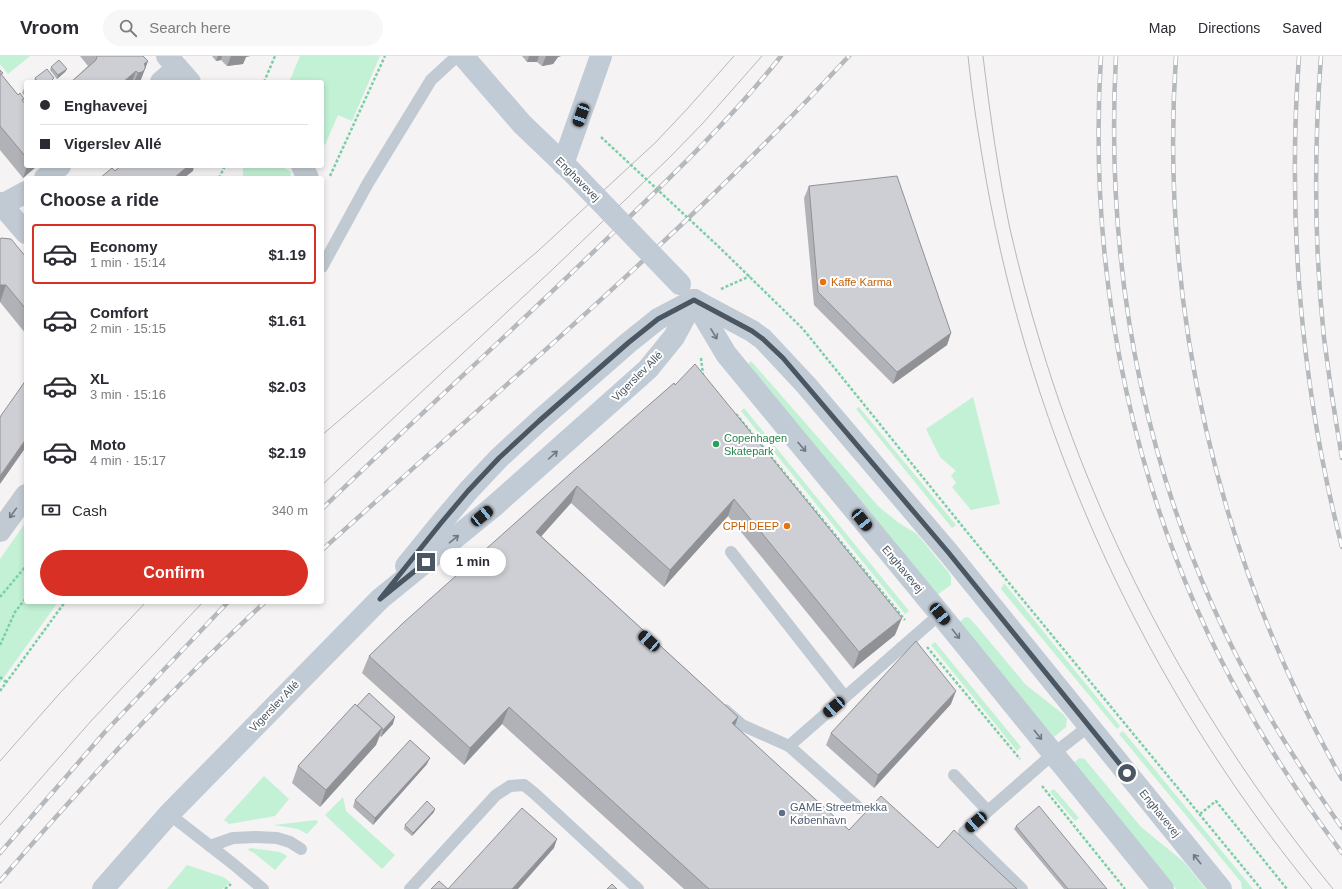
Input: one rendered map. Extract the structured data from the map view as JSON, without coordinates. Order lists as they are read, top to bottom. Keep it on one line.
{"streets":{"street":["Enghavevej","Vigerslev Allé"]},"crossings":[["Enghavevej","Vigerslev Allé"]],"places":["Kaffe Karma","Copenhagen Skatepark","CPH DEEP","GAME Streetmekka København"],"page":{"header":"Vroom","search":"Search here","nav":["Map","Directions","Saved"],"banner":["Enghavevej","Vigerslev Allé"],"heading":"Choose a ride","list":[{"name":"Economy","note":"1 min · 15:14","value":"$1.19"},{"name":"Comfort","note":"2 min · 15:15","value":"$1.61"},{"name":"XL","note":"3 min · 15:16","value":"$2.03"},{"name":"Moto","note":"4 min · 15:17","value":"$2.19"}],"pay":["Cash","340 m"],"buttons":"Confirm","bubble":"1 min"}}
